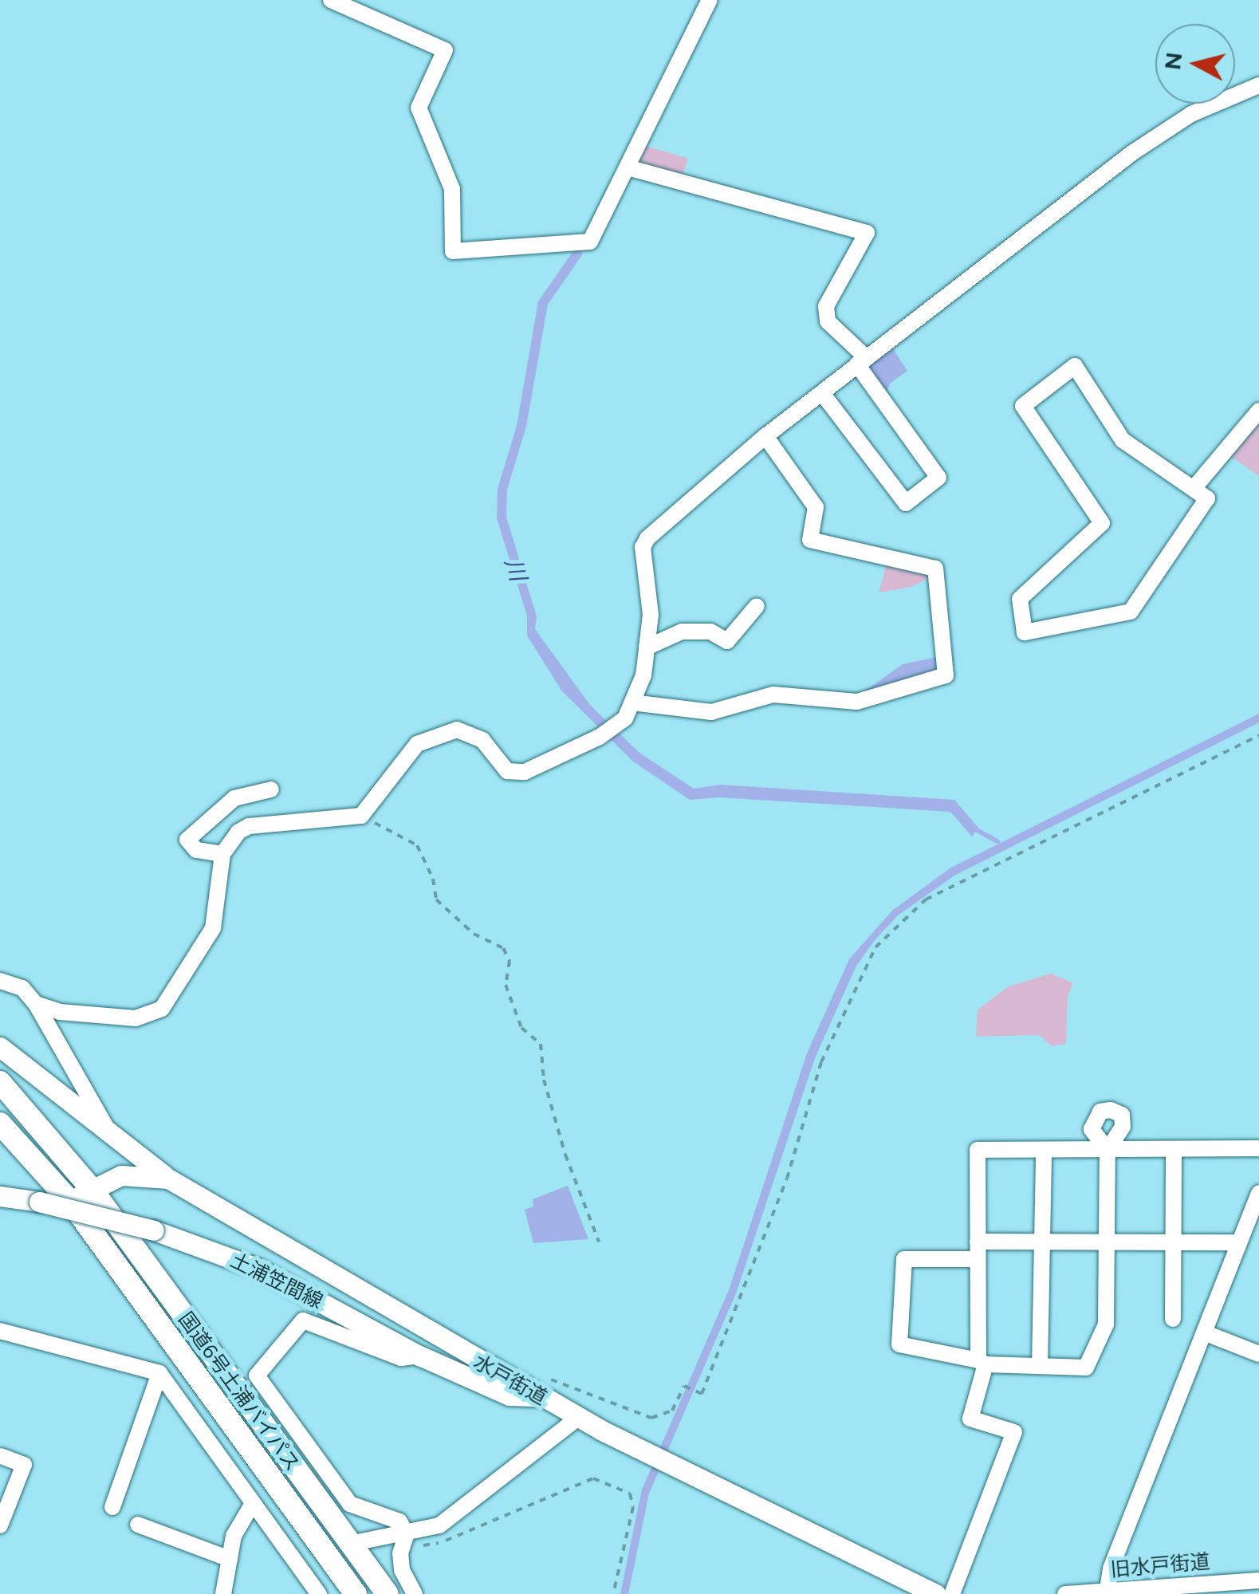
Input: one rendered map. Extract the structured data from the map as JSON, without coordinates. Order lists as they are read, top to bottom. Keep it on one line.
{"streets":{"highway":["国道6号土浦バイパス"],"main road":["土浦笠間線","水戸街道"],"street":["旧水戸街道"]},"crossings":[["土浦笠間線","水戸街道"],["水戸街道","国道6号土浦バイパス"]],"water":["川"],"north":"left"}
